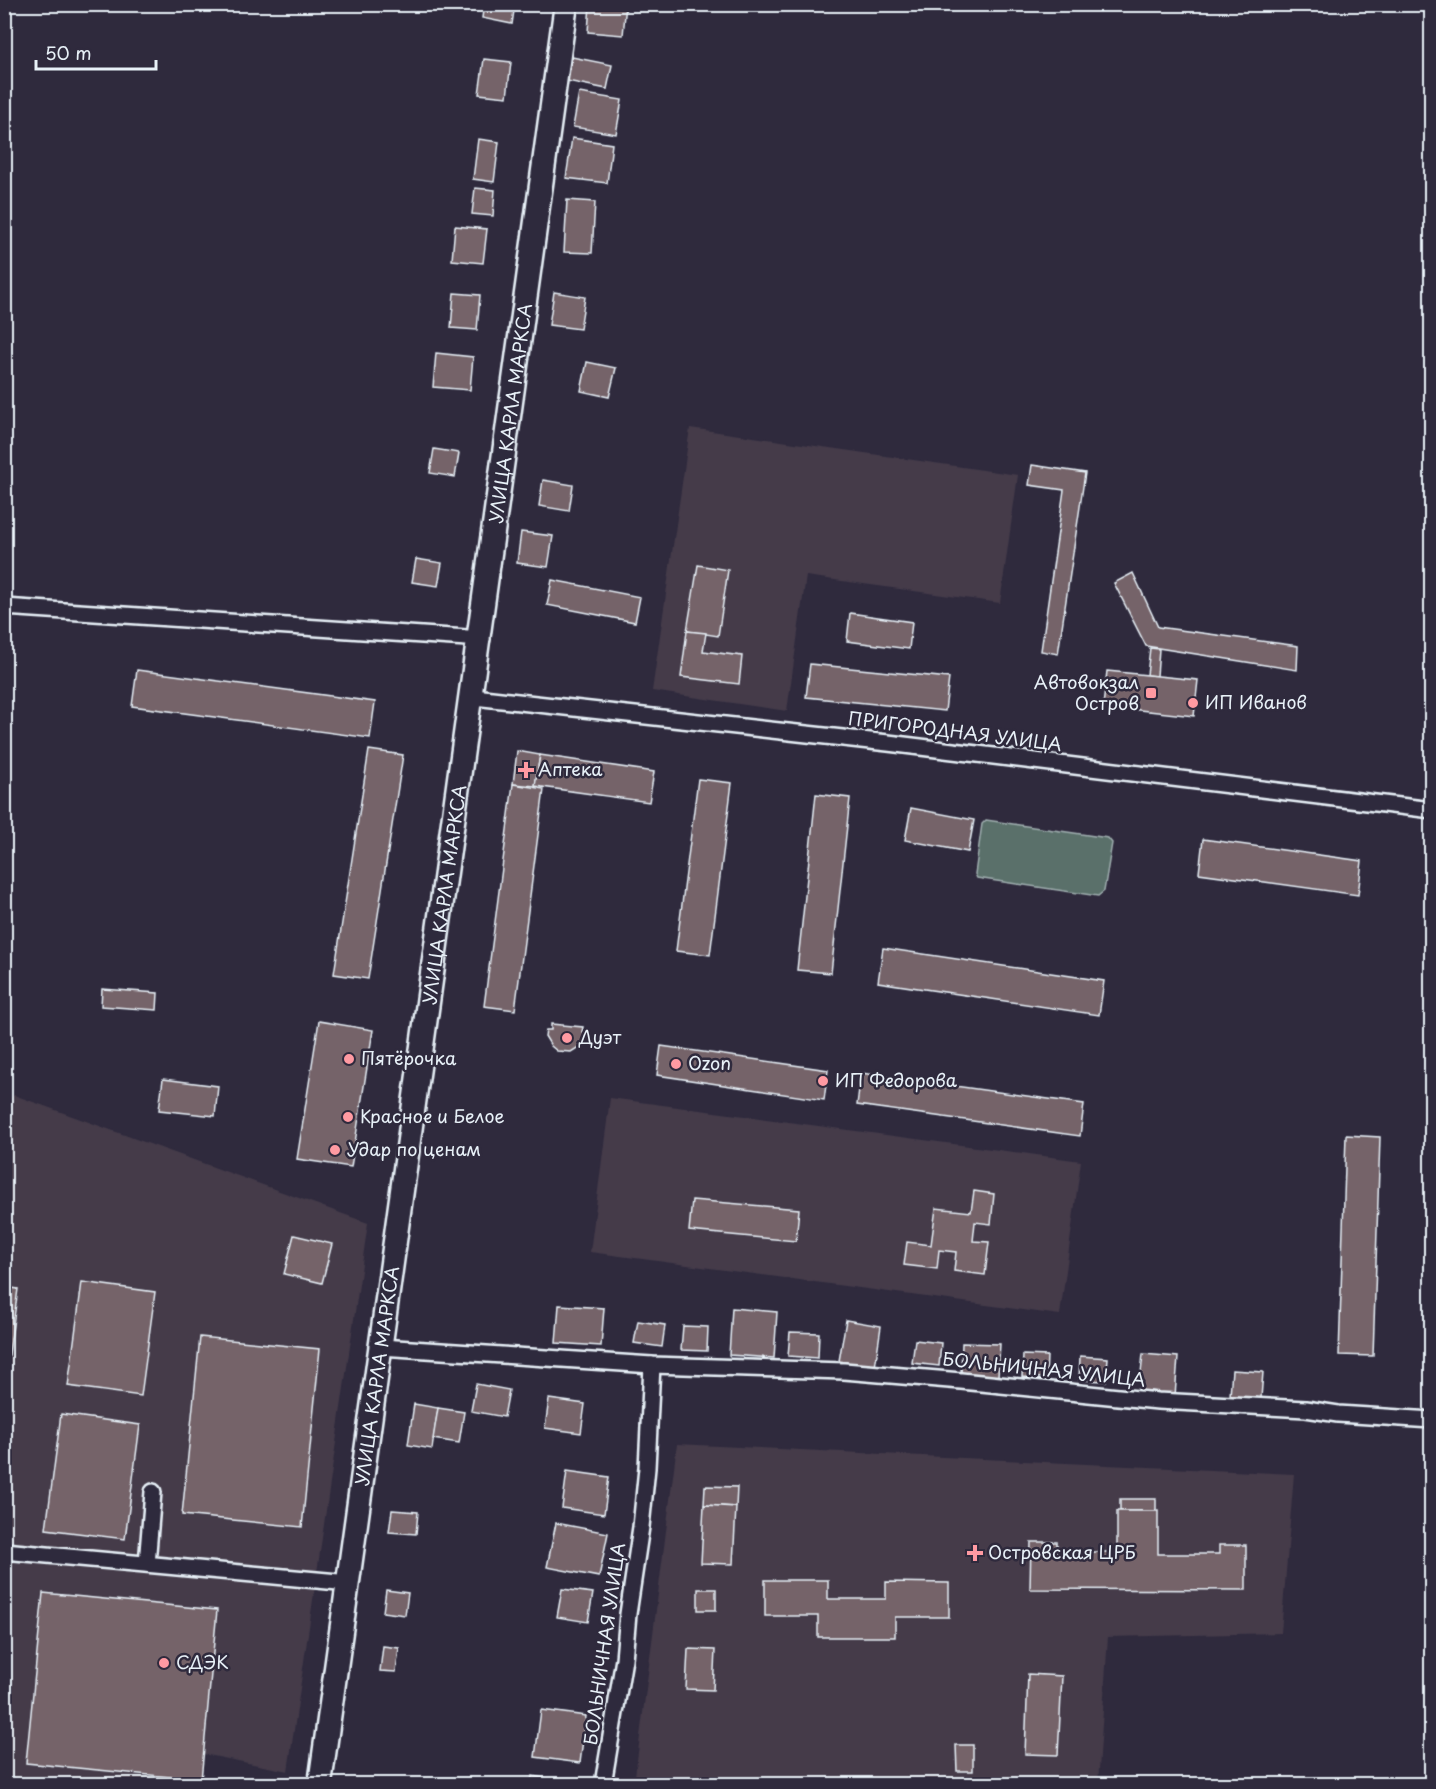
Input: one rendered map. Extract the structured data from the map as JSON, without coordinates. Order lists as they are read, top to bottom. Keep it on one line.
{"streets":{"main road":["УЛИЦА КАРЛА МАРКСА"],"street":["ПРИГОРОДНАЯ УЛИЦА","БОЛЬНИЧНАЯ УЛИЦА"]},"crossings":[["УЛИЦА КАРЛА МАРКСА","ПРИГОРОДНАЯ УЛИЦА"],["УЛИЦА КАРЛА МАРКСА","БОЛЬНИЧНАЯ УЛИЦА"]],"places":{"transit":["Автовокзал Остров"],"other":["ИП Иванов","Дуэт","Пятёрочка","Ozon","ИП Федорова","Красное и Белое","Удар по ценам","СДЭК"],"health":["Аптека","Островская ЦРБ"]},"scale_bar":"50 m"}
